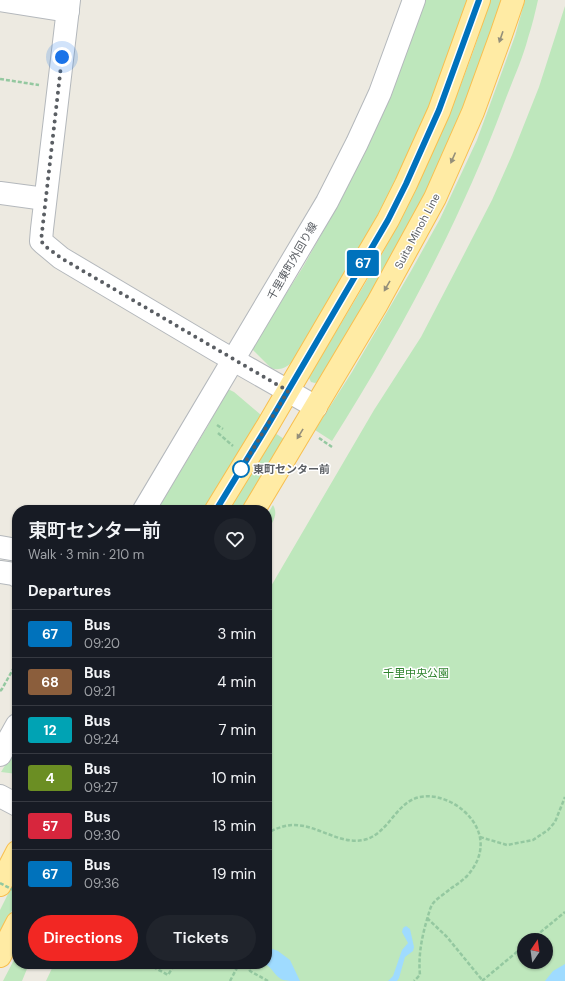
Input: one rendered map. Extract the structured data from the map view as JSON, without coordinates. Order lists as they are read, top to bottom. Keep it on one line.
{"streets":{"main road":["Suita Minoh Line"],"street":["千里東町外回り線"]},"parks":["千里中央公園"],"places":["東町センター前"],"lines":["bus line 67"],"north":"top","page":{"on_map":"67","heading":[["東町センター前","Walk · 3 min · 210 m"],"Departures"],"list":[{"mark":"67","name":"Bus","note":"09:20","value":"3 min"},{"mark":"68","name":"Bus","note":"09:21","value":"4 min"},{"mark":"12","name":"Bus","note":"09:24","value":"7 min"},{"mark":"4","name":"Bus","note":"09:27","value":"10 min"},{"mark":"57","name":"Bus","note":"09:30","value":"13 min"},{"mark":"67","name":"Bus","note":"09:36","value":"19 min"}],"buttons":["Directions","Tickets"]}}
